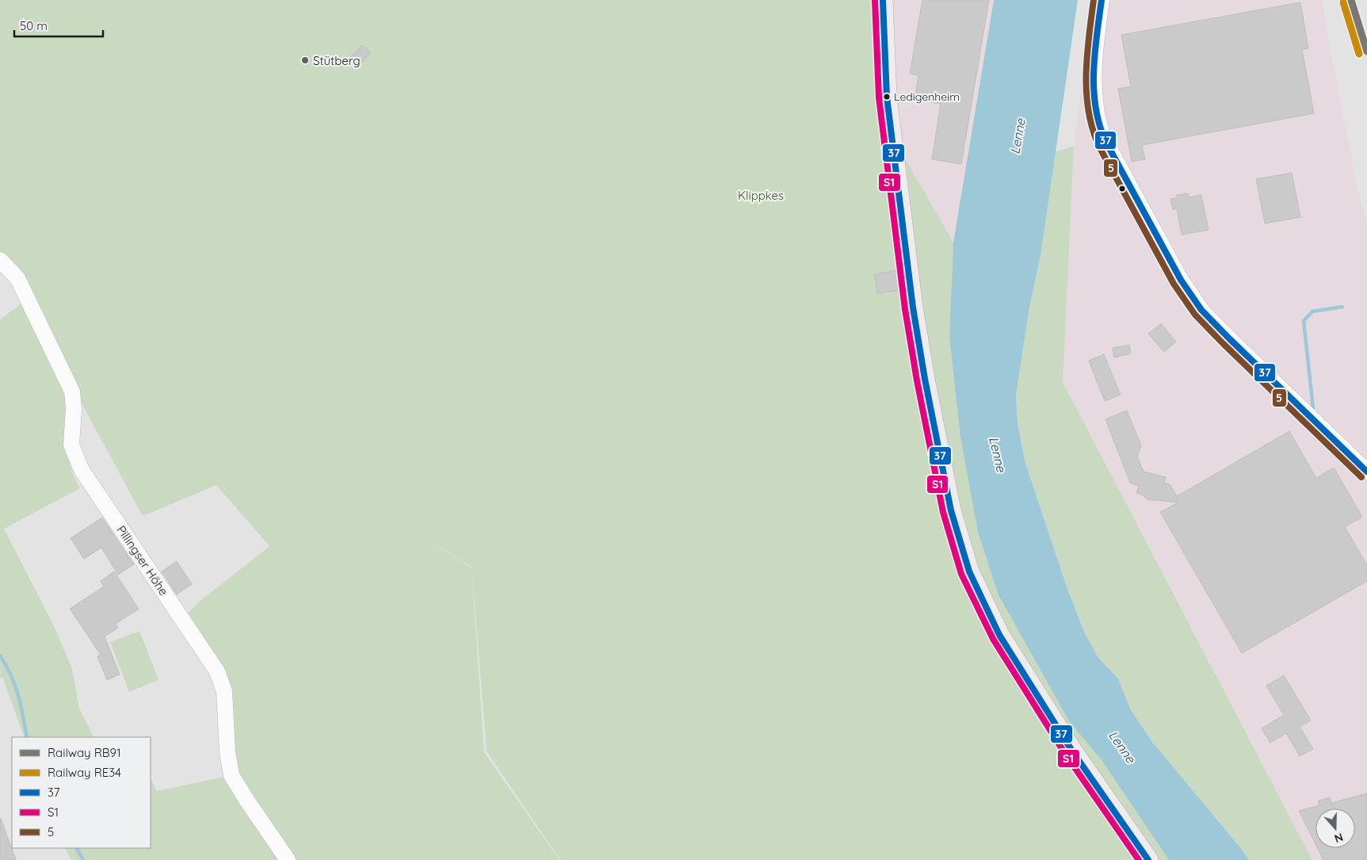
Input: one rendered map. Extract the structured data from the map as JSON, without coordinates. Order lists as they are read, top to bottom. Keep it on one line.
{"streets":{"street":["Pillingser Höhe"]},"water":["Lenne"],"parks":["Klippkes"],"places":["Stütberg","Ledigenheim"],"lines":["rail line RB91","transit line 37","transit line S1","transit line 5","rail line RE34"],"legend":["Railway RB91","Railway RE34","37","S1","5"],"scale_bar":"50 m","north":"bottom"}
